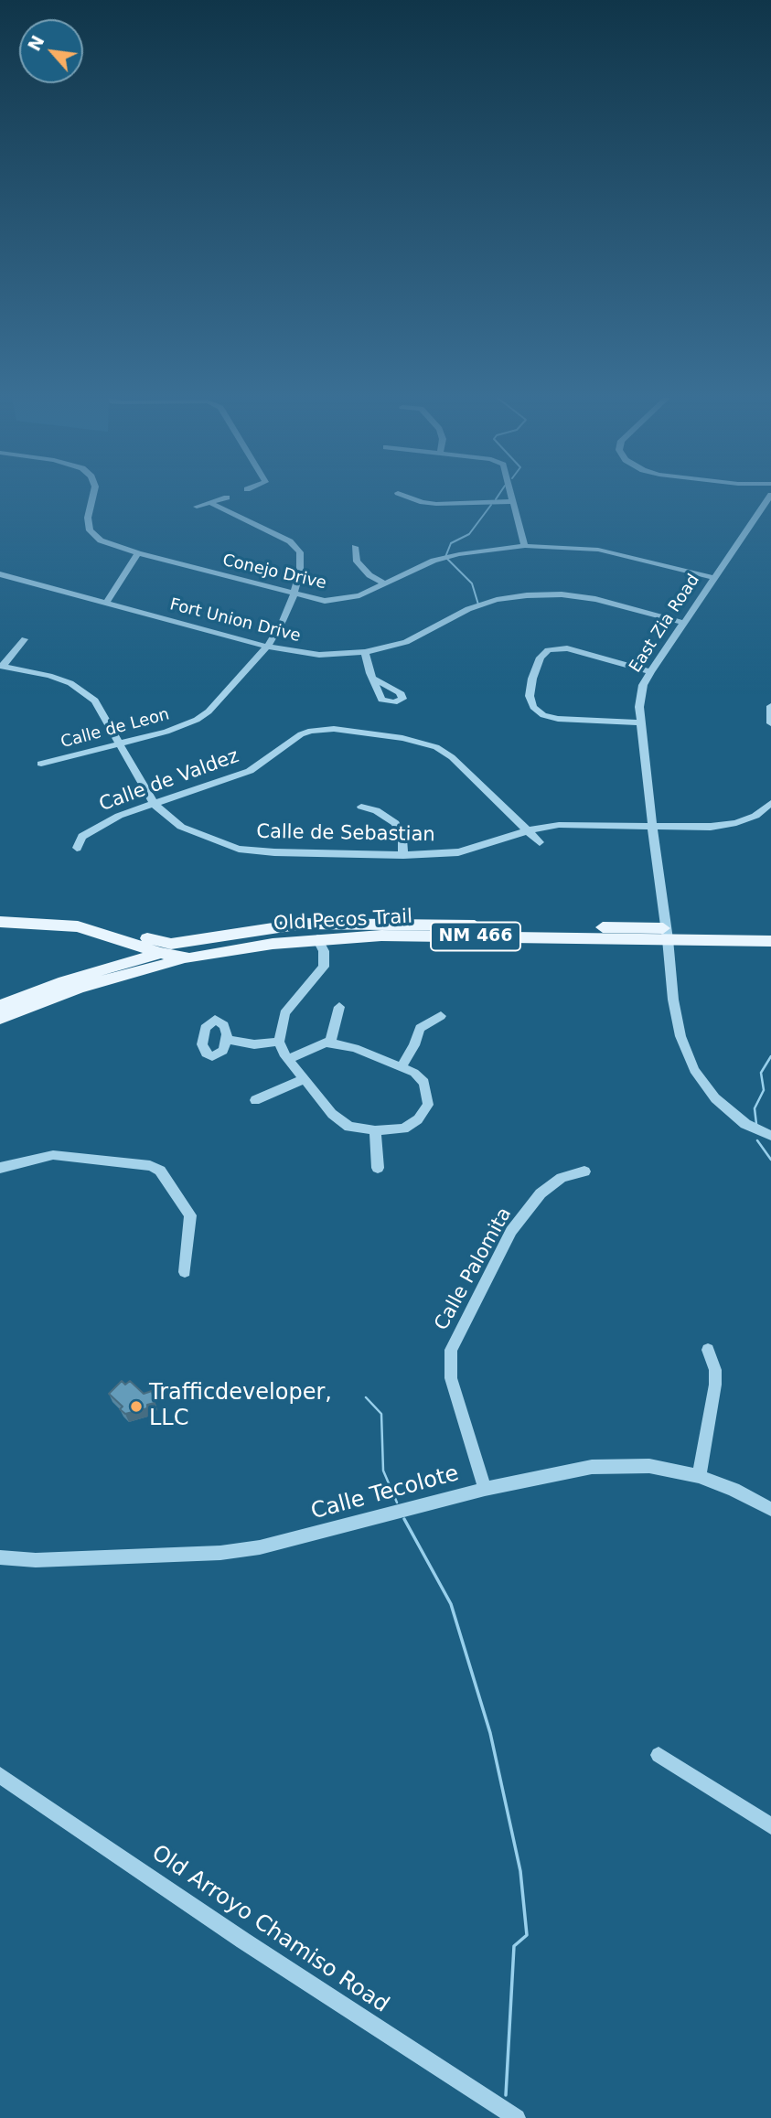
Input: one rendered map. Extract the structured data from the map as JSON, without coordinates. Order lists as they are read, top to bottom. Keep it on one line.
{"streets":{"main road":["Old Pecos Trail","NM 466"],"street":["Conejo Drive","Fort Union Drive","East Zia Road","Calle de Leon","Calle de Valdez","Calle de Sebastian","Calle Palomita","Calle Tecolote","Old Arroyo Chamiso Road"]},"crossings":[["Conejo Drive","East Zia Road"],["Conejo Drive","Calle de Leon"],["Fort Union Drive","East Zia Road"],["Fort Union Drive","Calle de Leon"],["East Zia Road","Calle de Sebastian"],["East Zia Road","Old Pecos Trail"],["Calle de Leon","Calle de Sebastian"],["Calle de Valdez","Calle de Sebastian"],["Old Pecos Trail","NM 466"],["Calle Palomita","Calle Tecolote"]],"places":["Trafficdeveloper, LLC"],"north":"top left"}
